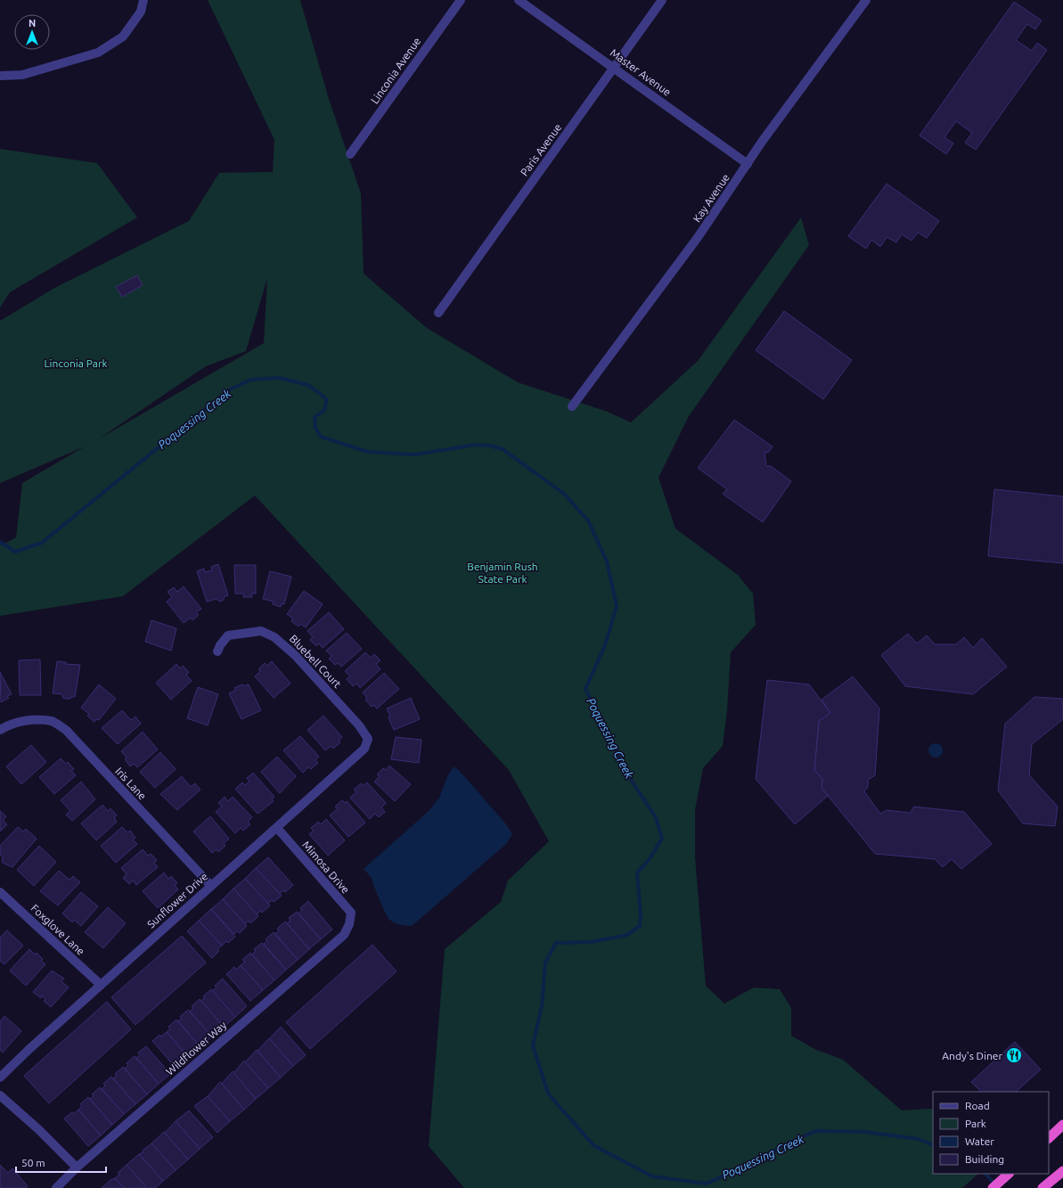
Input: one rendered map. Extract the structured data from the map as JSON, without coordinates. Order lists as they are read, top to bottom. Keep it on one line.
{"streets":{"street":["Linconia Avenue","Master Avenue","Paris Avenue","Kay Avenue","Bluebell Court","Iris Lane","Mimosa Drive","Sunflower Drive","Foxglove Lane","Wildflower Way"]},"crossings":[["Master Avenue","Paris Avenue"],["Master Avenue","Kay Avenue"],["Bluebell Court","Sunflower Drive"],["Iris Lane","Sunflower Drive"],["Mimosa Drive","Sunflower Drive"],["Mimosa Drive","Wildflower Way"],["Sunflower Drive","Foxglove Lane"]],"water":["Poquessing Creek"],"parks":["Linconia Park","Benjamin Rush State Park"],"places":{"restaurant":["Andy's Diner"]},"legend":["Road","Park","Water","Building"],"scale_bar":"50 m","north":"top"}
